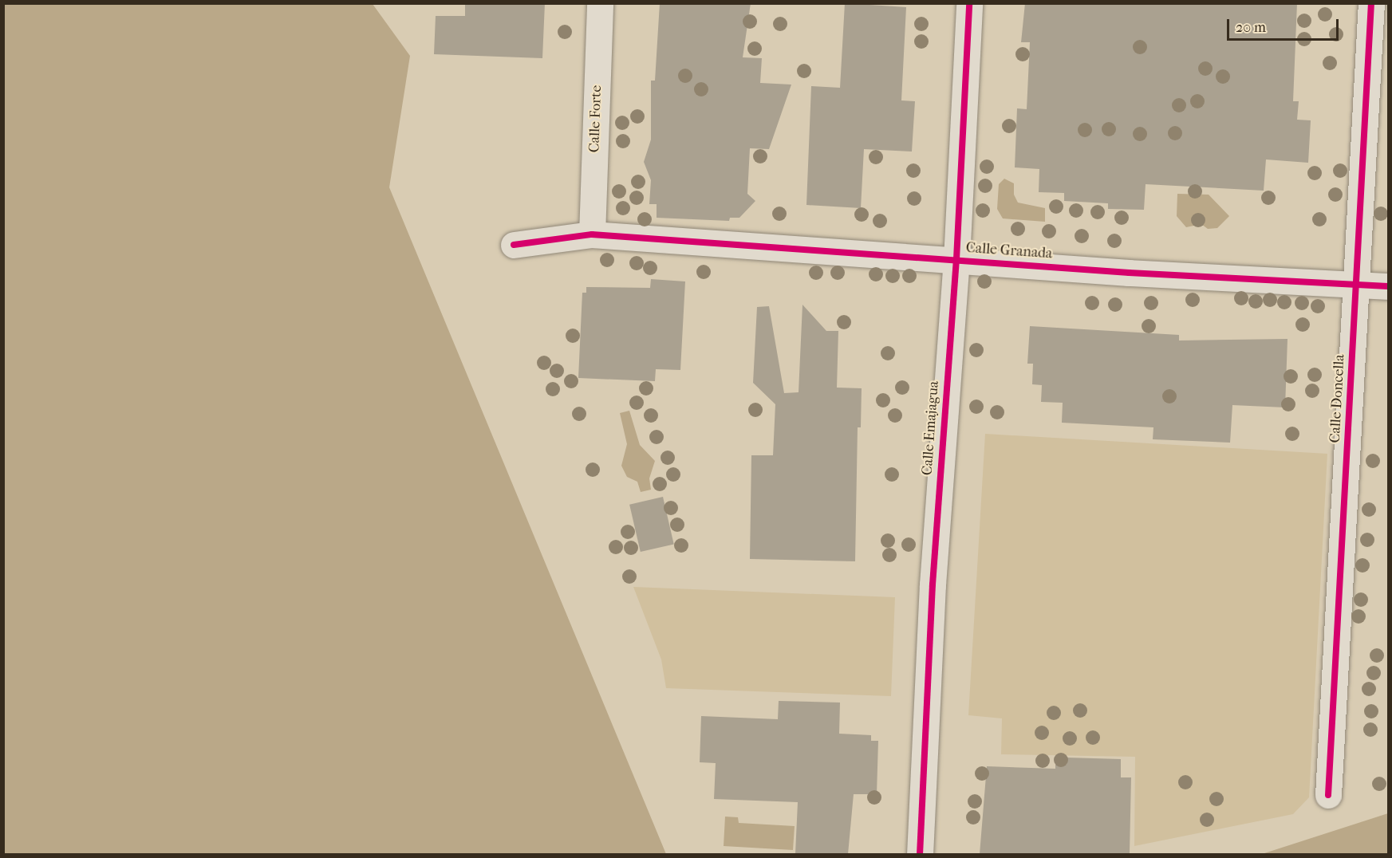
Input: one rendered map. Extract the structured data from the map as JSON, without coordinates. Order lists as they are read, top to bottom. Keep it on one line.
{"streets":{"street":["Calle Forte","Calle Granada","Calle Doncella","Calle Emajagua"]},"crossings":[["Calle Forte","Calle Granada"],["Calle Granada","Calle Doncella"],["Calle Granada","Calle Emajagua"]],"scale_bar":"20 m"}
